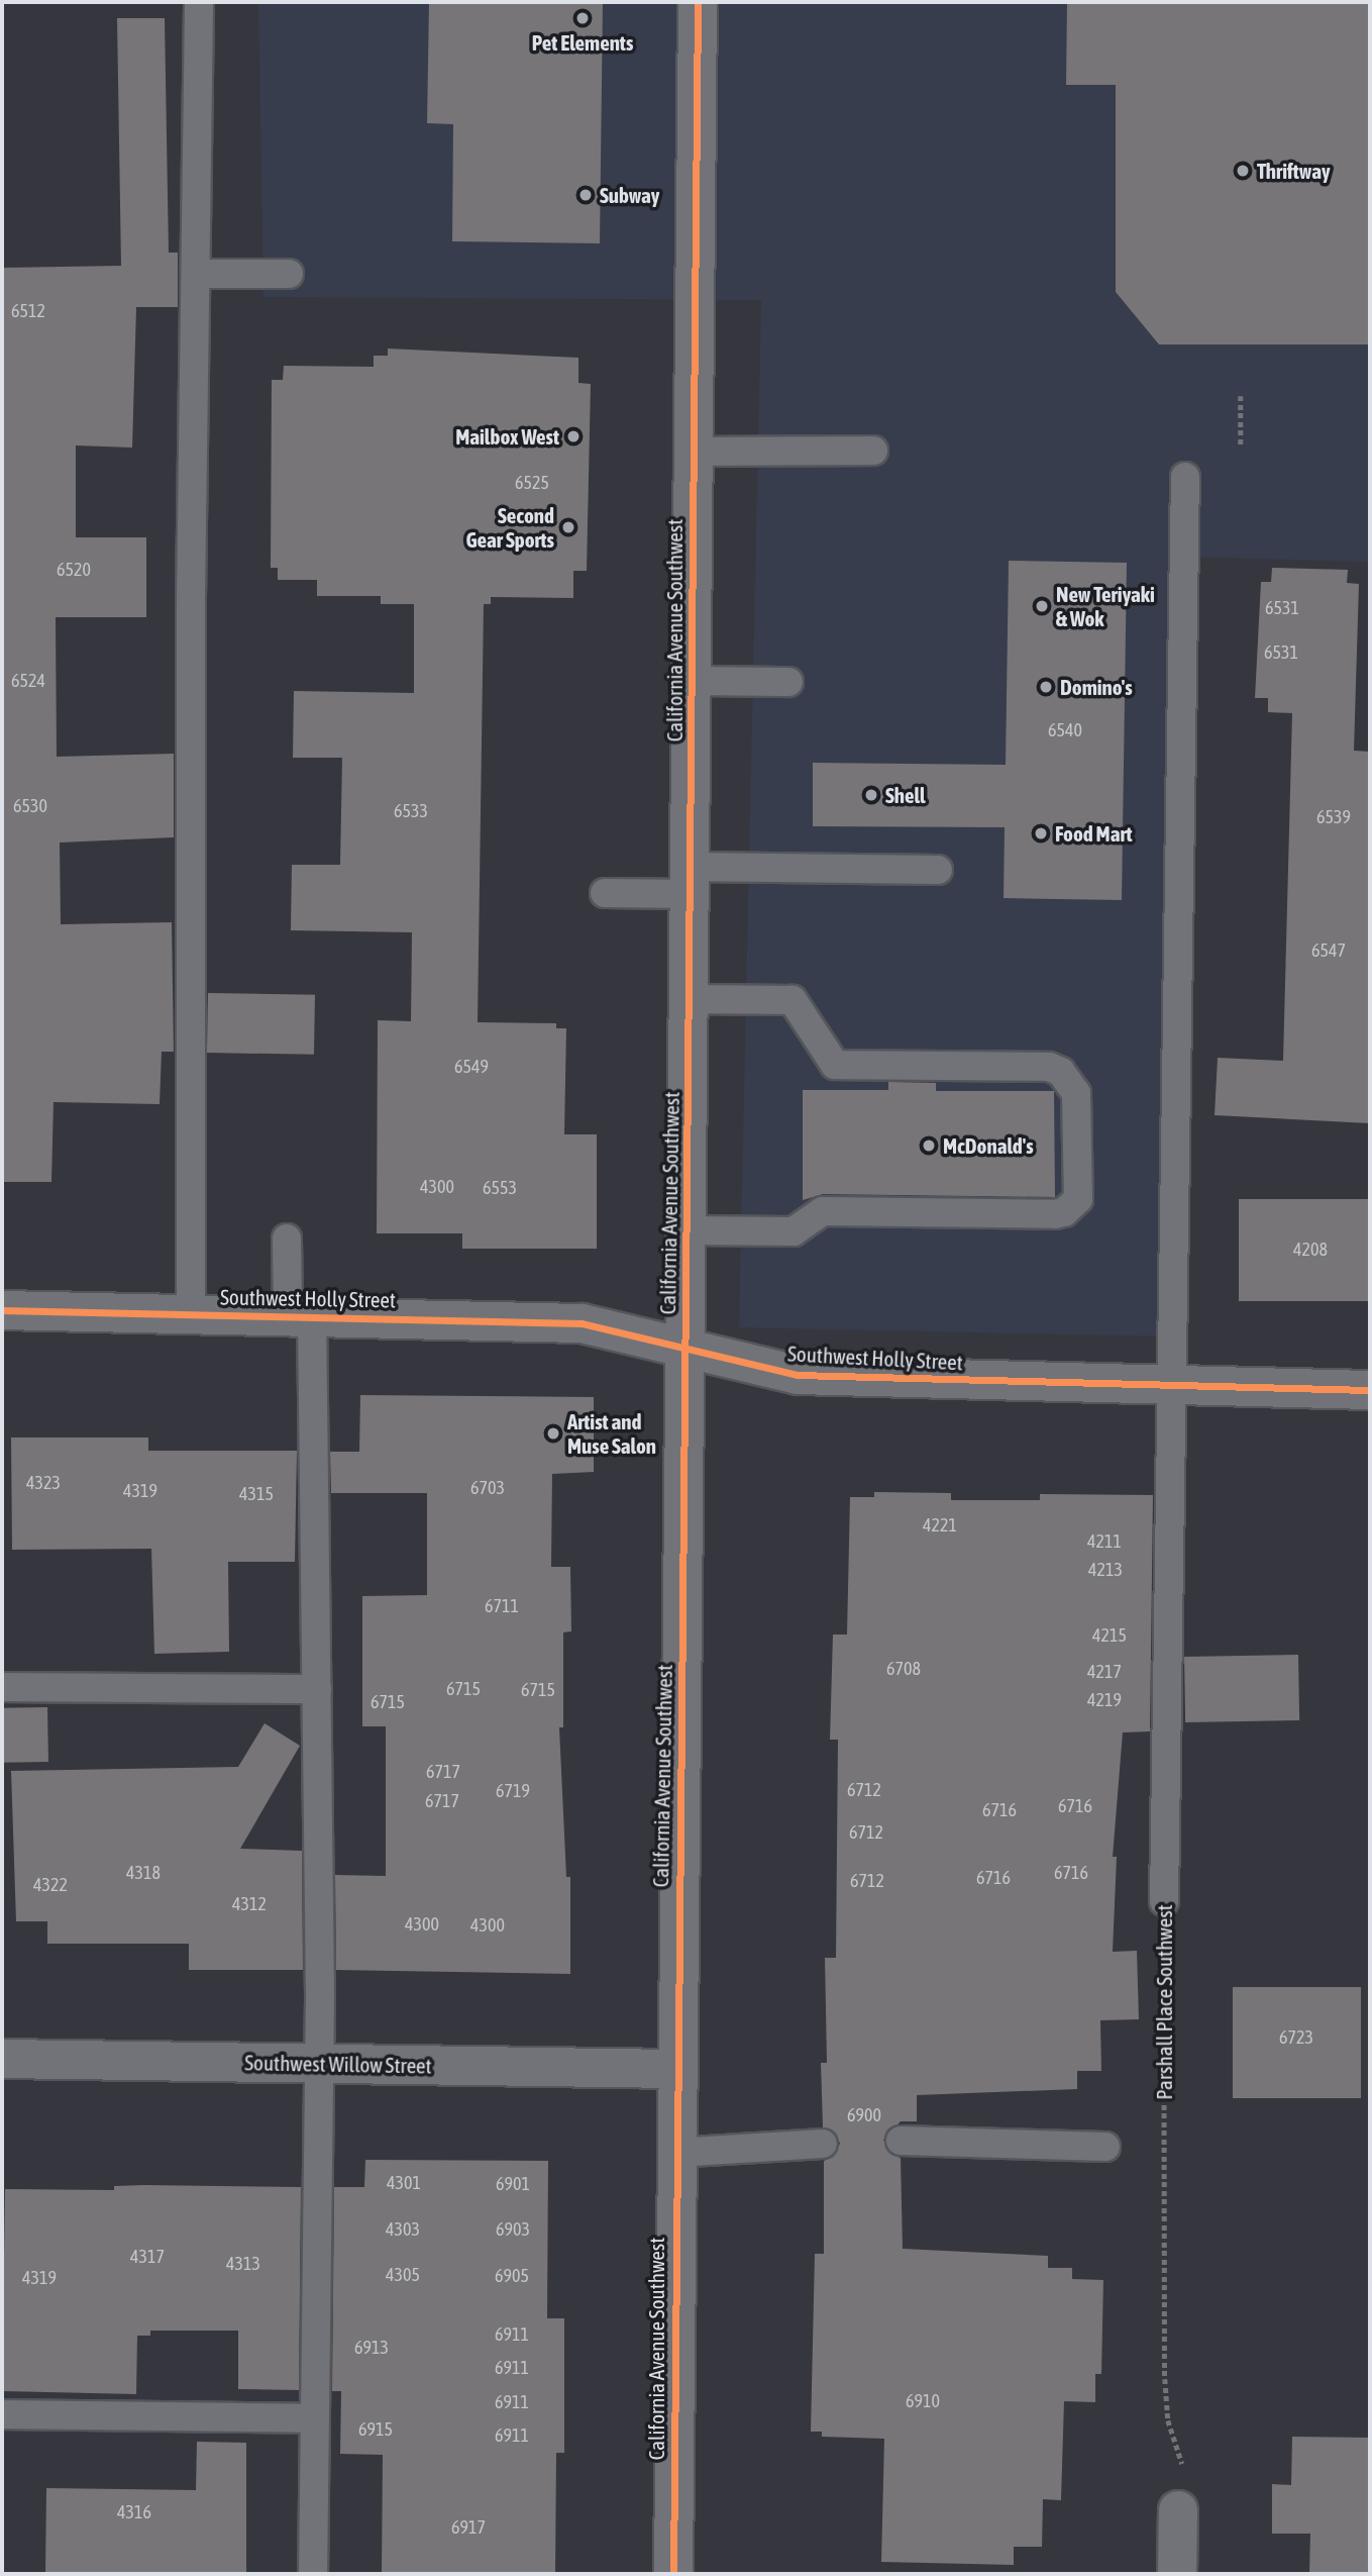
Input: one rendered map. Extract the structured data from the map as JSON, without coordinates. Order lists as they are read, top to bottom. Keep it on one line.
{"streets":{"main road":["California Avenue Southwest","Southwest Holly Street","Southwest Willow Street"],"lane":["Parshall Place Southwest"]},"crossings":[["California Avenue Southwest","Southwest Holly Street"],["California Avenue Southwest","Southwest Willow Street"],["Southwest Holly Street","Parshall Place Southwest"]],"places":["Pet Elements","Thriftway","Subway","Mailbox West","Second Gear Sports","New Teriyaki & Wok","Domino's","Shell","Food Mart","McDonald's","Artist and Muse Salon"],"house_numbers":["6512","6525","6520","6531","6531","6524","6540","6530","6533","6539","6547","6549","4300","6553","4208","4323","6703","4319","4315","4221","4211","4213","6711","4215","6708","4217","6715","6715","4219","6715","6717","6712","6719","6717","6716","6716","6712","4318","6716","6716","6712","4322","4312","4300","4300","6723","6900","4301","6901","4303","6903","4317","4313","4305","6905","4319","6911","6913","6911","6910","6911","6915","6911","4316","6917"]}
